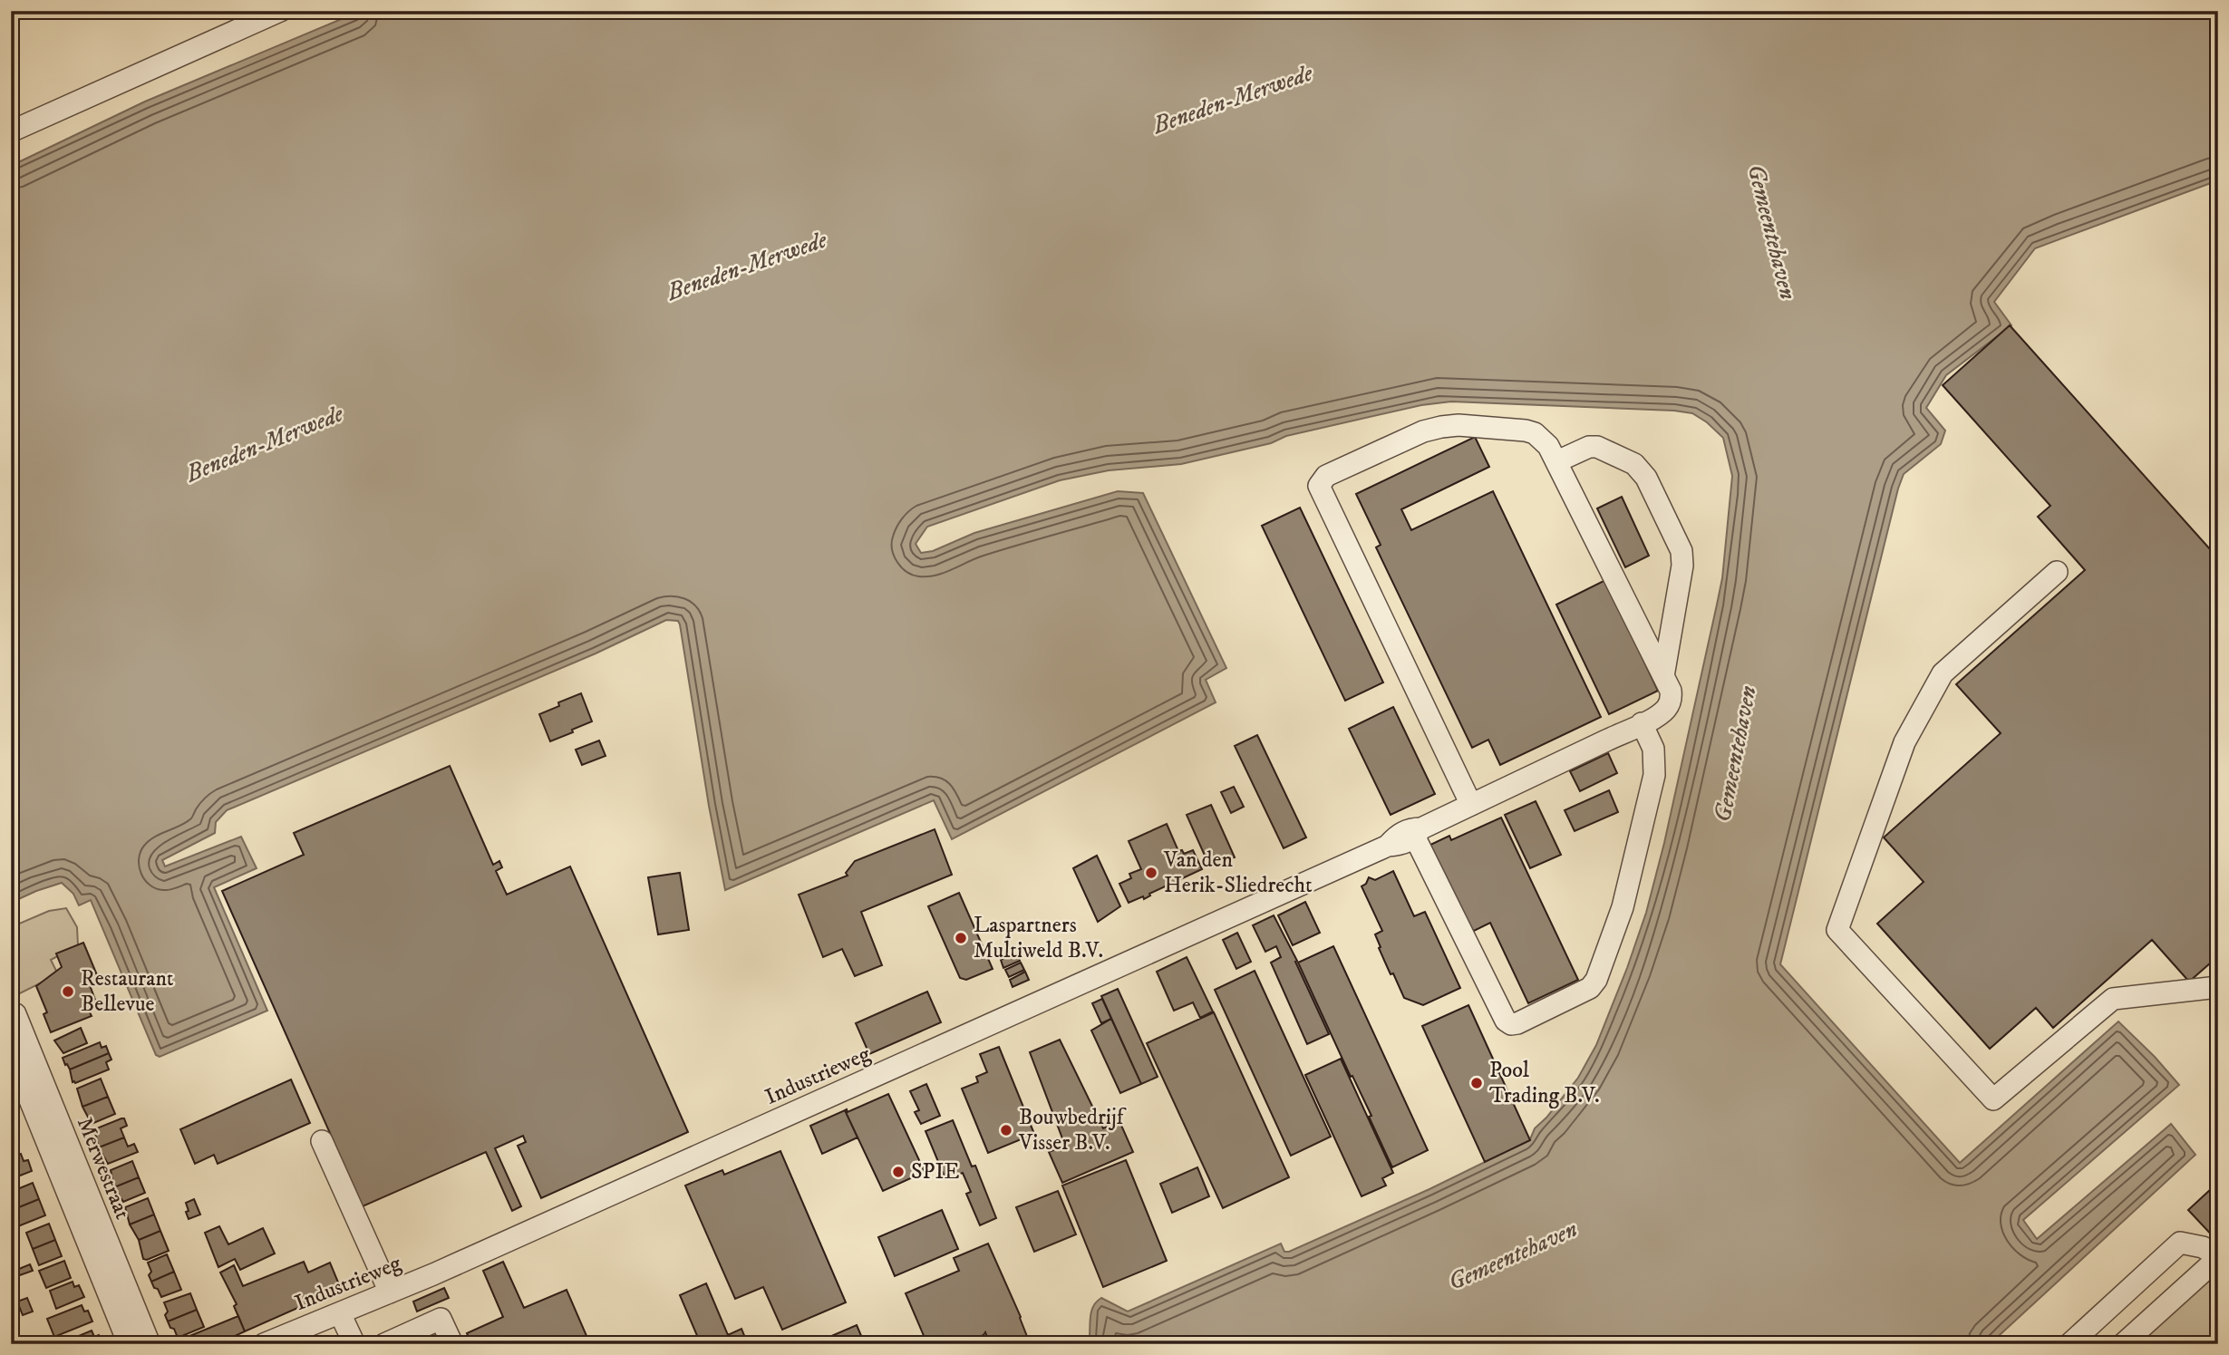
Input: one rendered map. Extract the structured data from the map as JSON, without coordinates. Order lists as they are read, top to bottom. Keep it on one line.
{"streets":{"street":["Industrieweg","Merwestraat"]},"water":["Beneden-Merwede","Gemeentehaven"],"places":["Van den Herik-Sliedrecht","Laspartners Multiweld B.V.","Restaurant Bellevue","Pool Trading B.V.","Bouwbedrijf Visser B.V.","SPIE"]}
